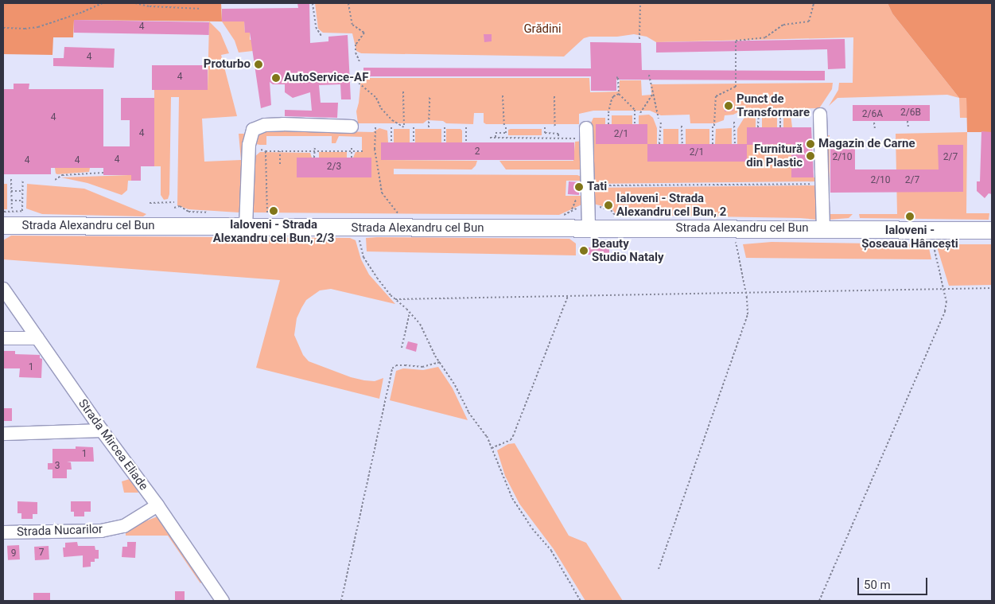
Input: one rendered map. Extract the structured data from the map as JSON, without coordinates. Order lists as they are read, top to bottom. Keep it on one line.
{"streets":{"main road":["Strada Alexandru cel Bun"],"street":["Strada Mircea Eliade","Strada Nucarilor"]},"crossings":[["Strada Mircea Eliade","Strada Nucarilor"]],"parks":["Grădini"],"places":["Proturbo","AutoService-AF","Punct de Transformare","Magazin de Carne","Furnitură din Plastic","Tati","Ialoveni - Strada Alexandru cel Bun, 2","Ialoveni - Strada Alexandru cel Bun, 2/3","Ialoveni - Șoseaua Hâncești","Beauty Studio Nataly"],"house_numbers":["4","4","4","2/6B","2/6A","4","4","2/1","2","2/1","2/10","2/7","4","4","4","2/3","2/10","2/7","1","1","3","7","9"],"scale_bar":"50 m"}
